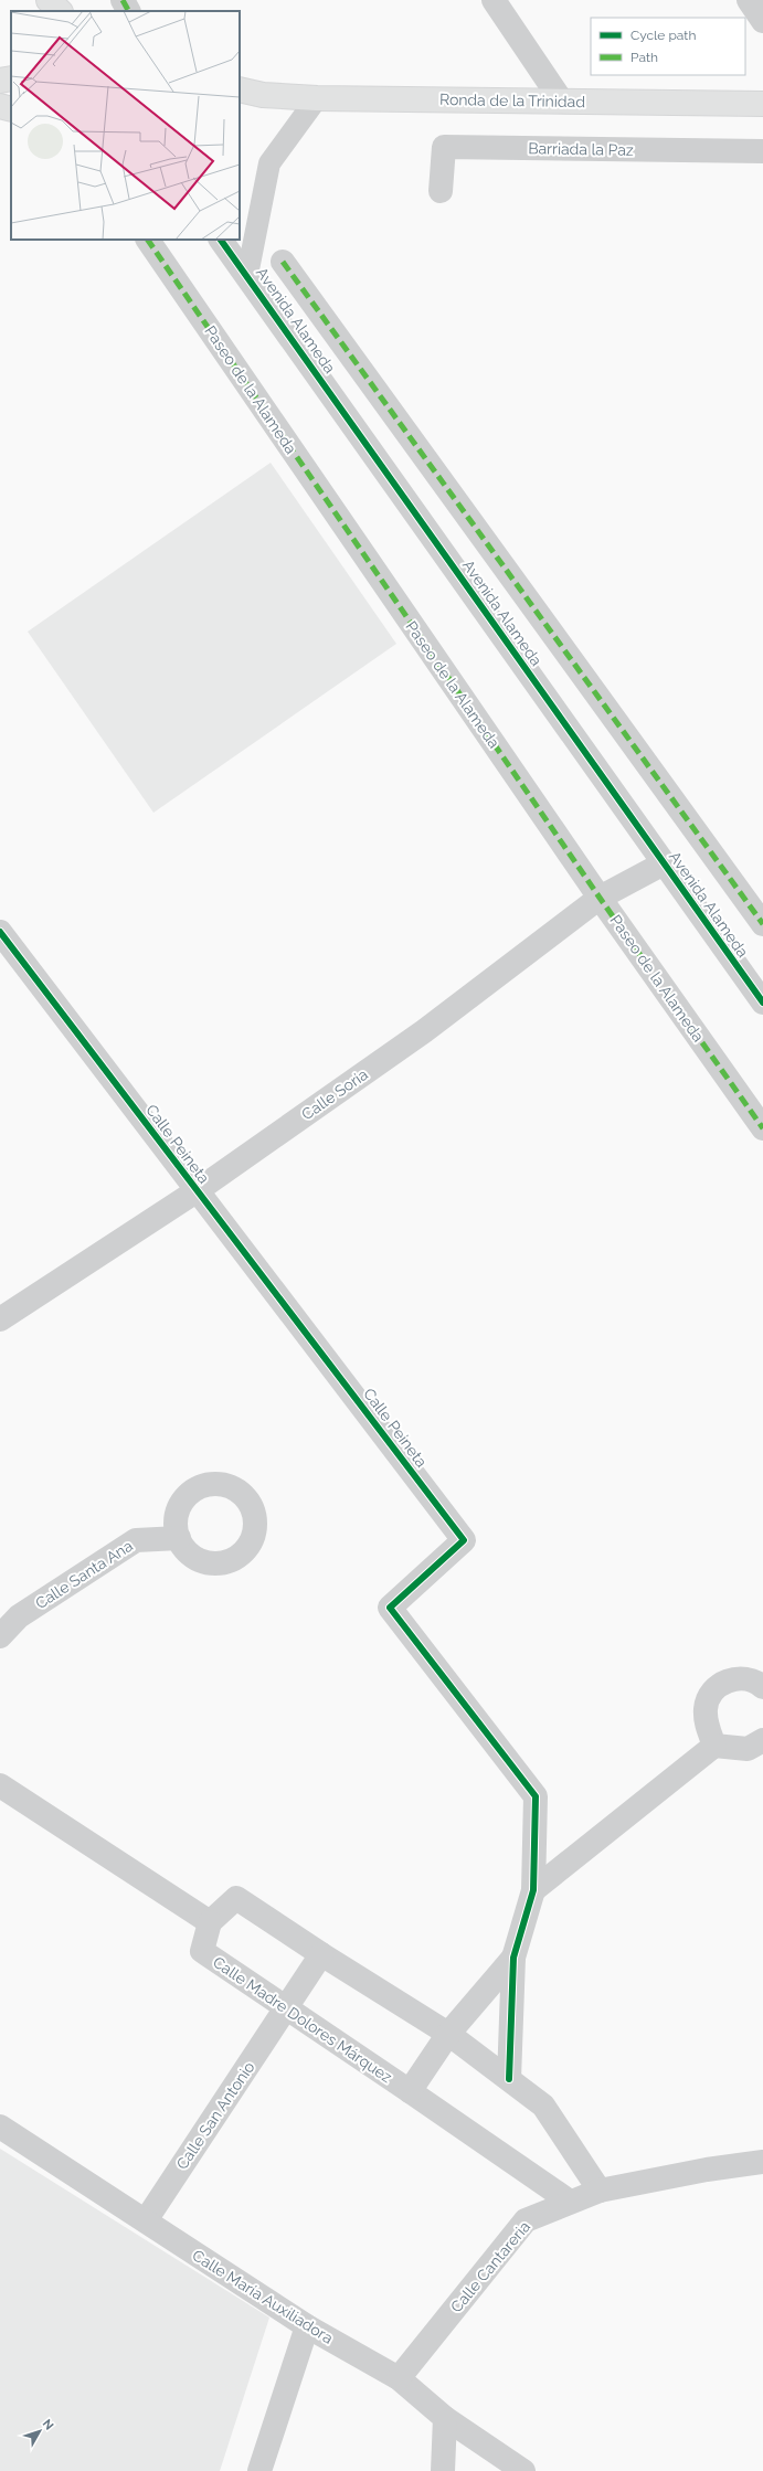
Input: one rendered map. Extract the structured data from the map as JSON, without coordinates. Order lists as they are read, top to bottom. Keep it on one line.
{"streets":{"main road":["Ronda de la Trinidad"],"street":["Barriada la Paz","Avenida Alameda","Paseo de la Alameda","Calle Soria","Calle Peineta","Calle Santa Ana","Calle Madre Dolores Márquez","Calle San Antonio","Calle Cantareria","Calle María Auxiliadora"]},"crossings":[["Avenida Alameda","Calle Soria"],["Paseo de la Alameda","Calle Soria"],["Calle Soria","Calle Peineta"],["Calle Madre Dolores Márquez","Calle San Antonio"],["Calle Madre Dolores Márquez","Calle Cantareria"],["Calle San Antonio","Calle María Auxiliadora"],["Calle Cantareria","Calle María Auxiliadora"]],"legend":["Cycle path","Path"],"north":"top right"}
